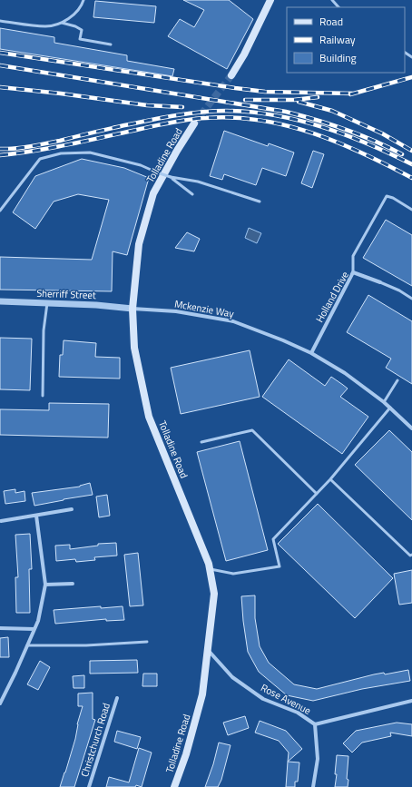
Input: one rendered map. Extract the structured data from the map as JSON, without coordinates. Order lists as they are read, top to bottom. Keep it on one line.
{"streets":{"main road":["Tolladine Road"],"street":["Sherriff Street","Holland Drive","Mckenzie Way","Rose Avenue","Christchurch Road"]},"crossings":[["Tolladine Road","Sherriff Street"],["Tolladine Road","Mckenzie Way"],["Tolladine Road","Rose Avenue"],["Sherriff Street","Mckenzie Way"],["Holland Drive","Mckenzie Way"]],"legend":["Road","Railway","Building"]}
